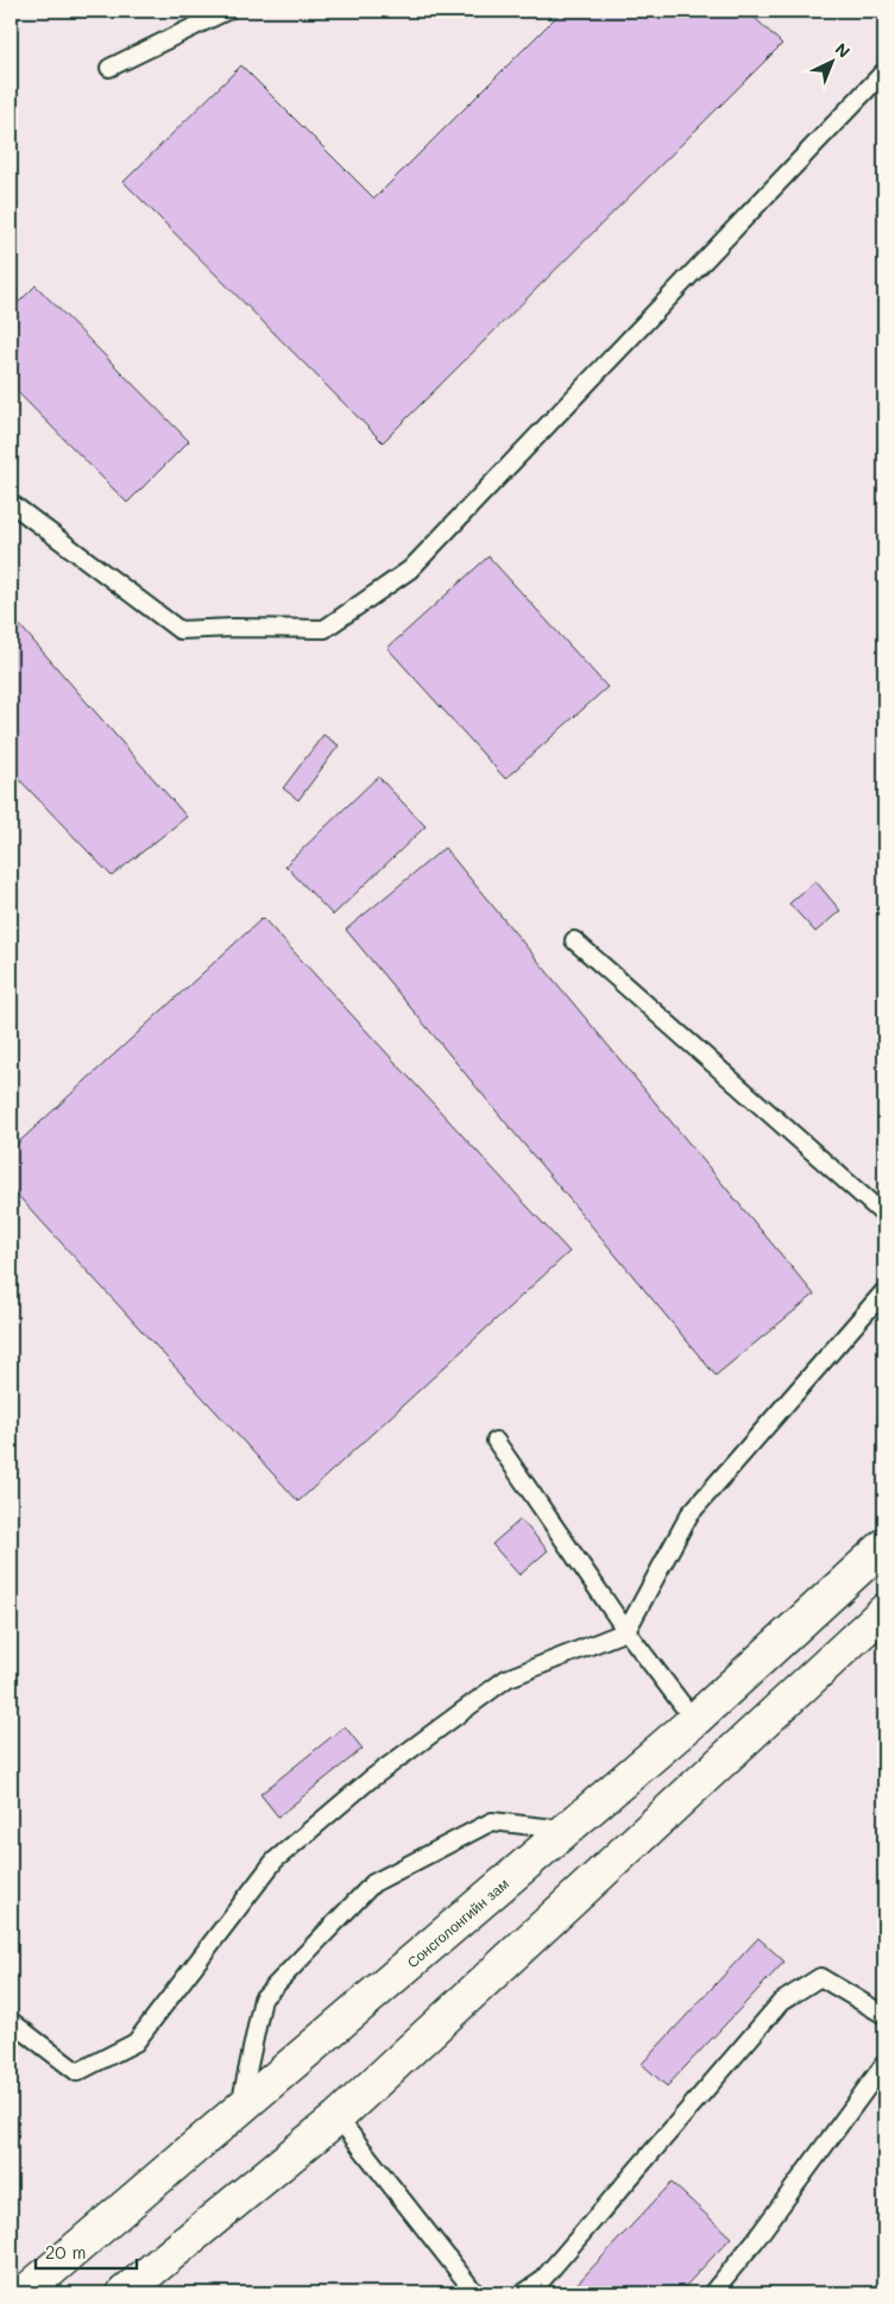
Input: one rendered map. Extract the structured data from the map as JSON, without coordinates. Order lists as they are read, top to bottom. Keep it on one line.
{"streets":{"main road":["Сонсголонгийн зам"]},"scale_bar":"20 m","north":"top right"}
